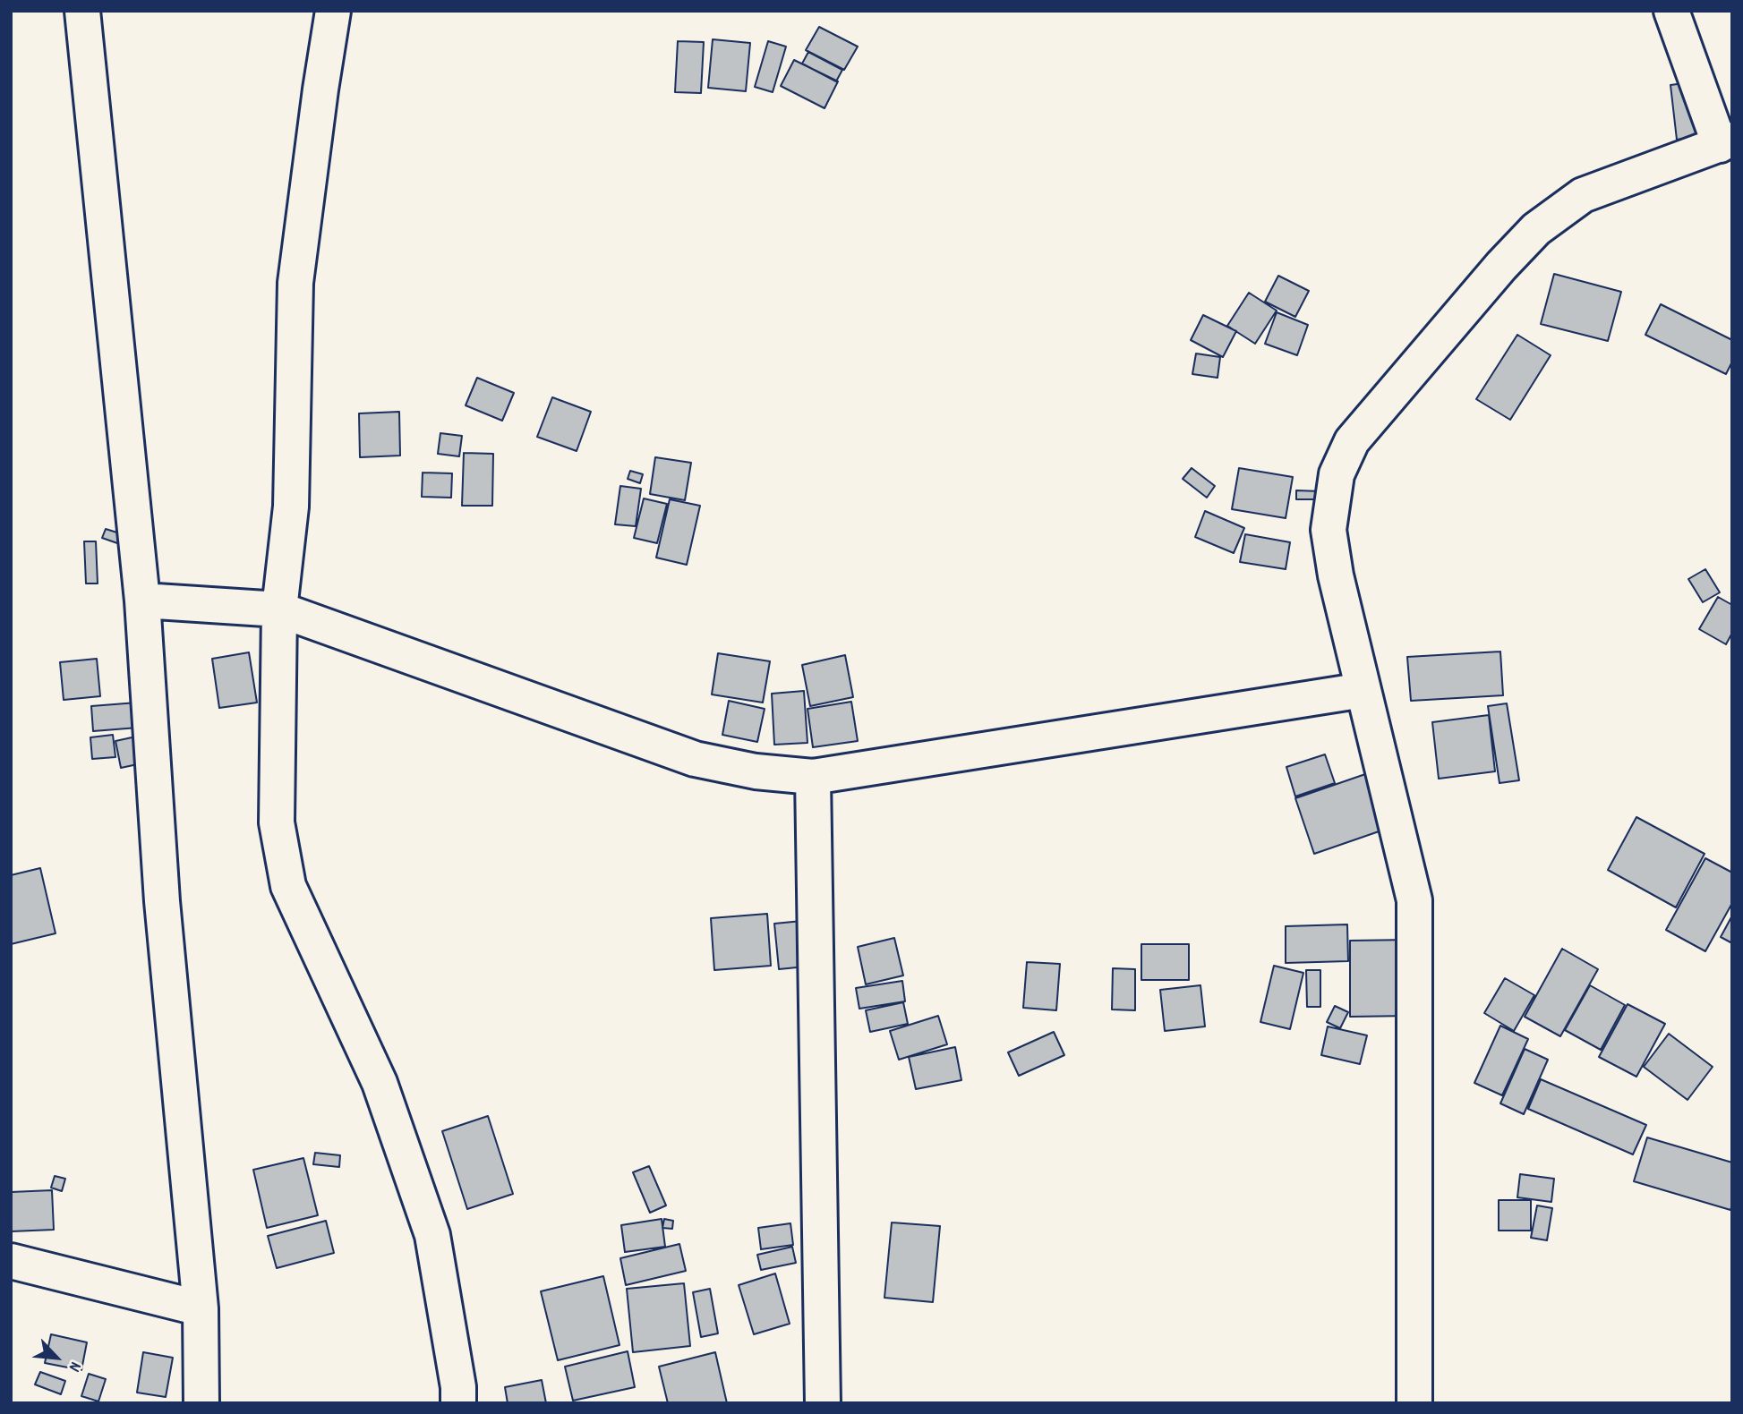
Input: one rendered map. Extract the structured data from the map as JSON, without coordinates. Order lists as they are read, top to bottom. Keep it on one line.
{"north":"bottom right"}
